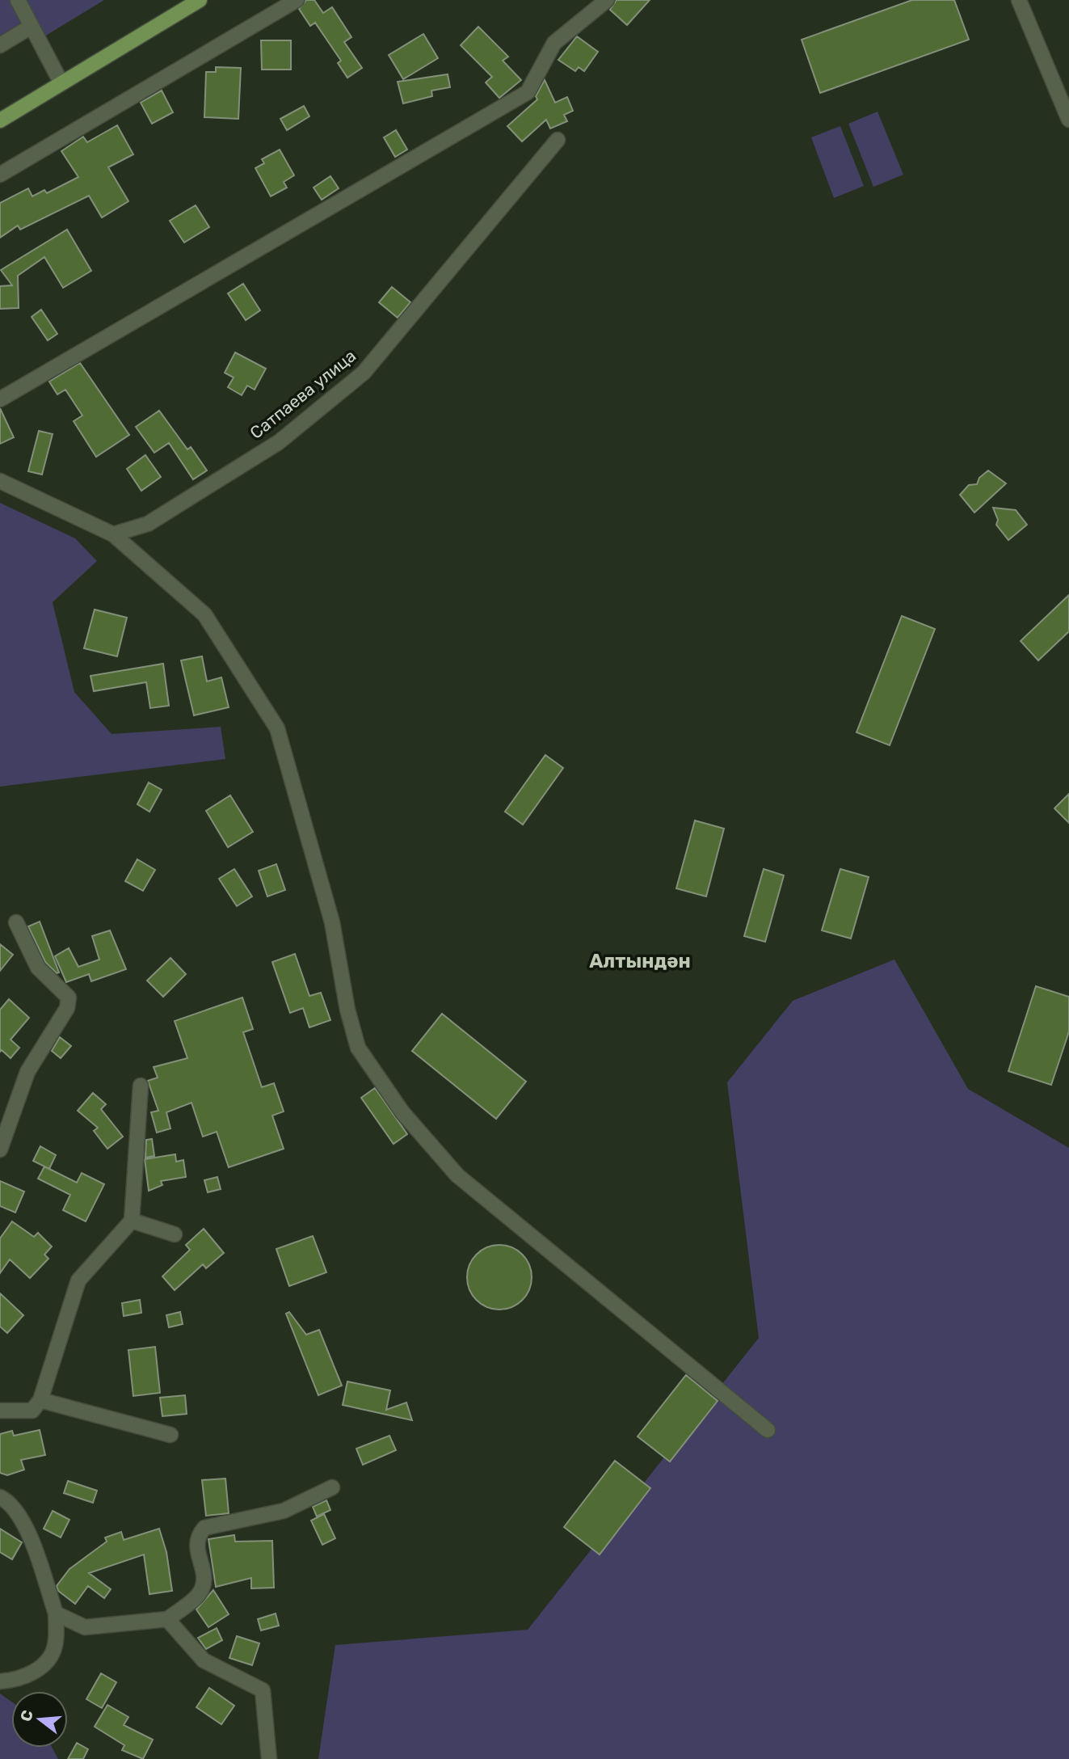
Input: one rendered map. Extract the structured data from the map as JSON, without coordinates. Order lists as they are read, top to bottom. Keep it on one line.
{"streets":{"street":["Сатпаева улица"]},"districts":["Алтындән"],"north":"left"}
